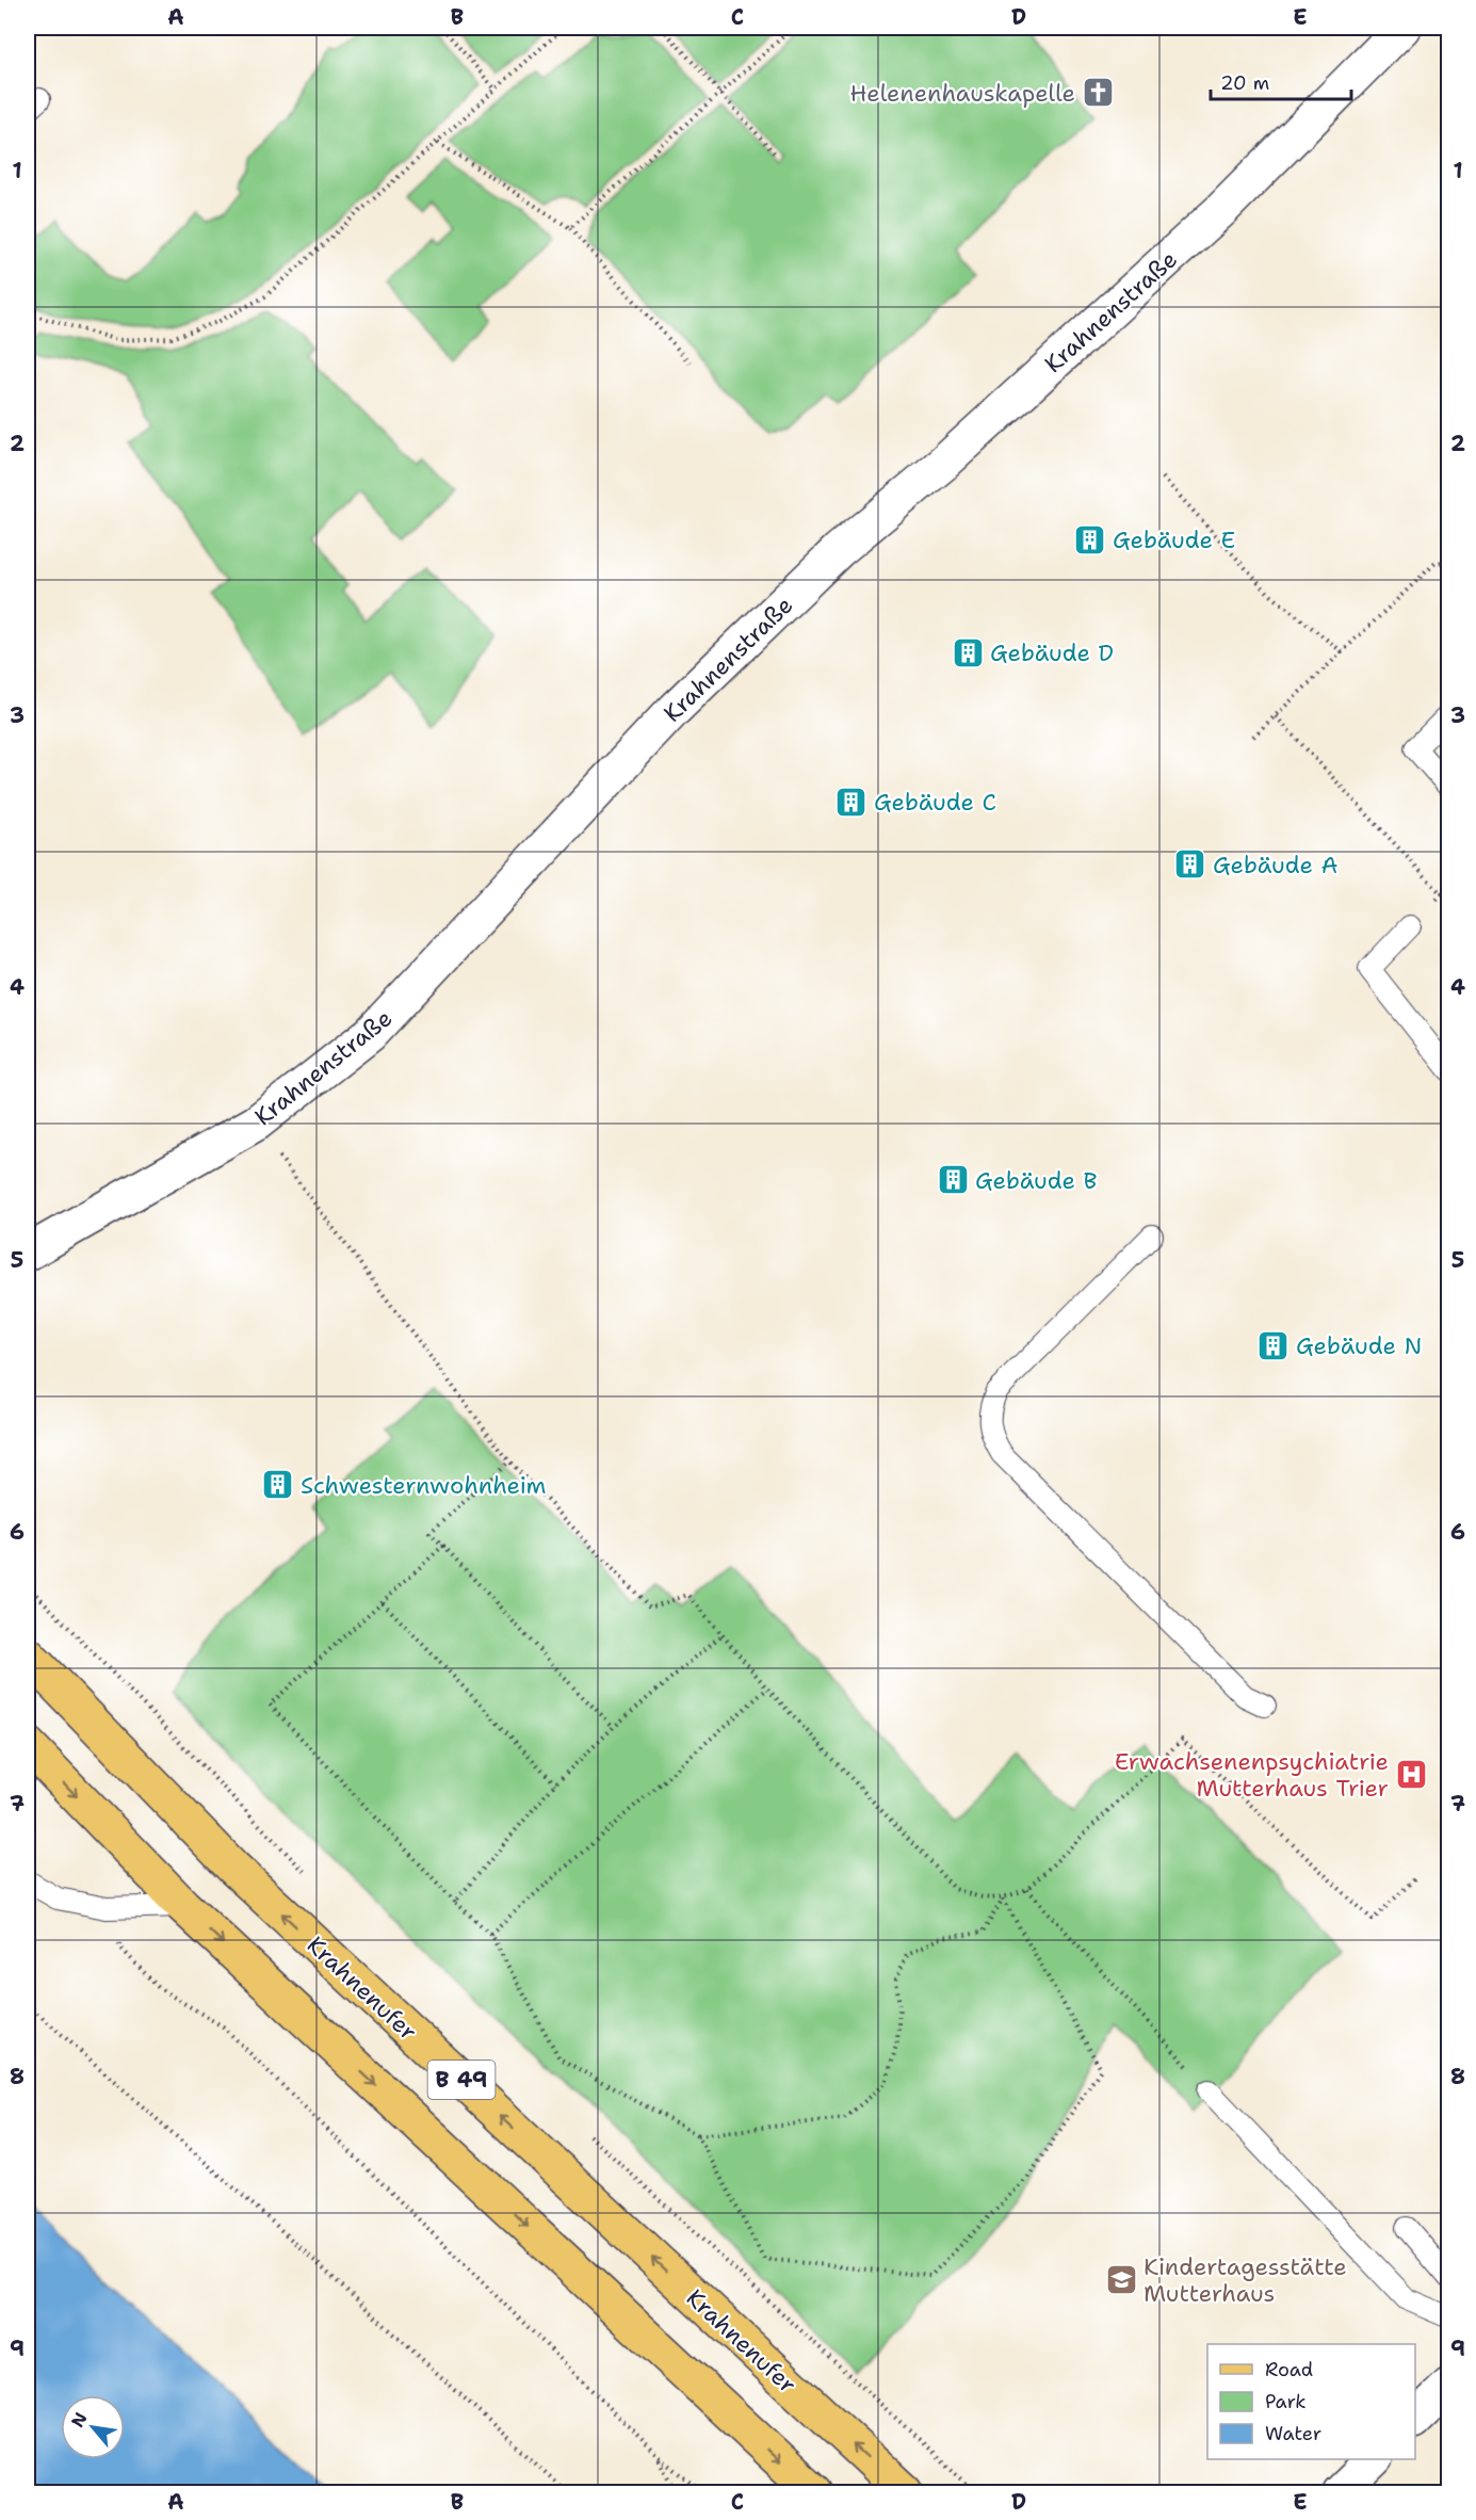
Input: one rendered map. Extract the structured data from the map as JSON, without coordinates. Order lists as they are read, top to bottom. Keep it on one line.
{"streets":{"main road":["Krahnenufer","B 49"],"street":["Krahnenstraße"]},"places":{"church":["Helenenhauskapelle"],"building":["Gebäude E","Gebäude D","Gebäude C","Gebäude A","Gebäude B","Gebäude N","Schwesternwohnheim"],"hospital":["Erwachsenenpsychiatrie Mutterhaus Trier"],"school or university":["Kindertagesstätte Mutterhaus"]},"legend":["Road","Park","Water"],"scale_bar":"20 m","north":"top left","grid":{"columns":["A","B","C","D","E"],"rows":["1","2","3","4","5","6","7","8","9"]}}
